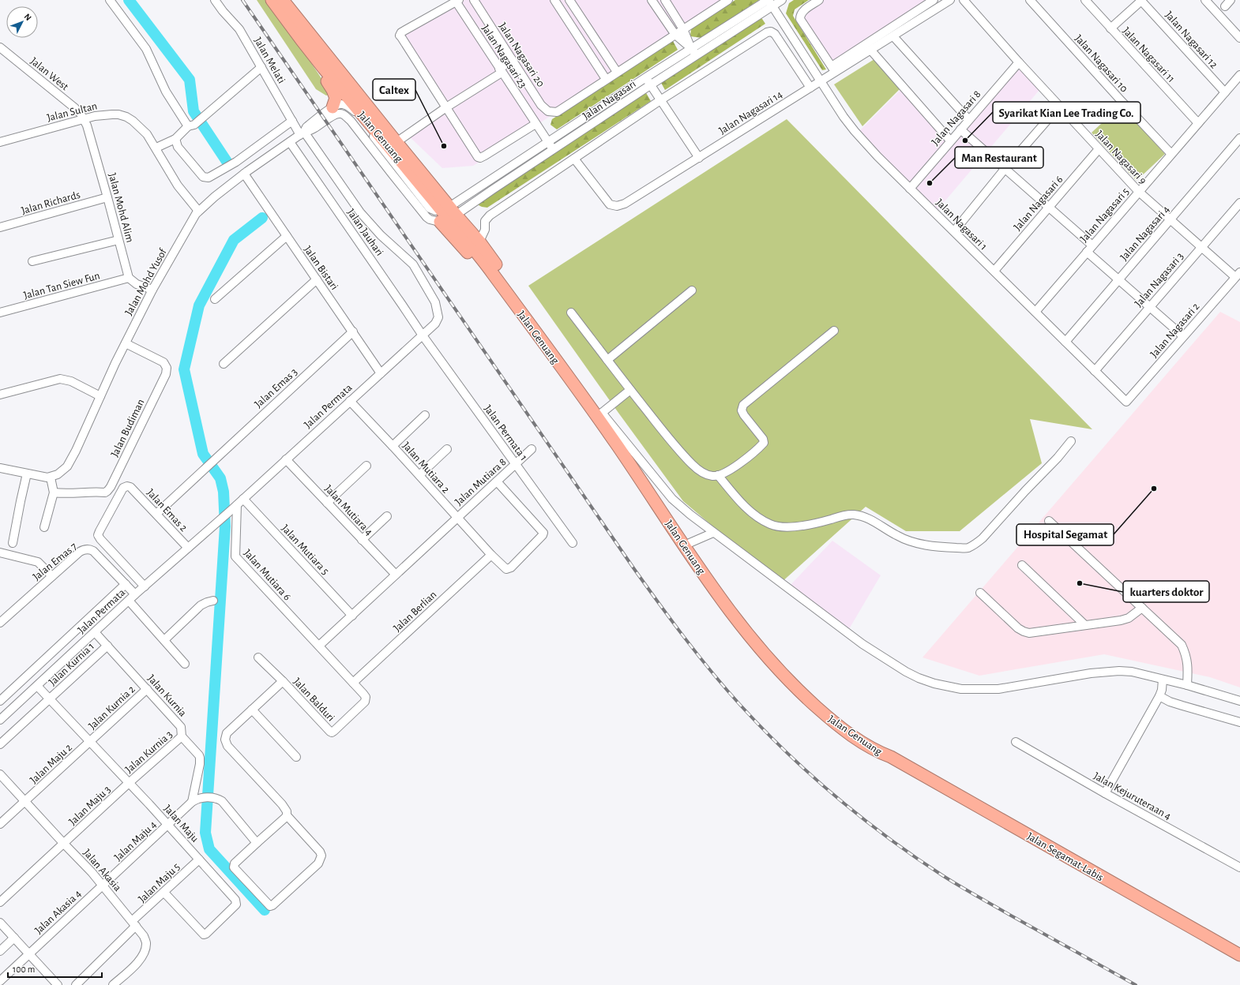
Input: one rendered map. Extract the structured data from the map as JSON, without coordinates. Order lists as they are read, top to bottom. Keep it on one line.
{"streets":{"highway":["Jalan Genuang","Jalan Segamat-Labis"],"street":["Jalan Nagasari 12","Jalan Nagasari 20","Jalan Nagasari 11","Jalan Nagasari 23","Jalan Melati","Jalan Nagasari 10","Jalan West","Jalan Nagasari","Jalan Sultan","Jalan Nagasari 14","Jalan Nagasari 8","Jalan Nagasari 9","Jalan Richards","Jalan Nagasari 6","Jalan Mohd Alim","Jalan Nagasari 5","Jalan Nagasari 1","Jalan Jauhari","Jalan Nagasari 4","Jalan Bistari","Jalan Nagasari 3","Jalan Mohd Yusof","Jalan Tan Siew Fun","Jalan Nagasari 2","Jalan Emas 3","Jalan Permata","Jalan Budiman","Jalan Permata 1","Jalan Mutiara 2","Jalan Mutiara 8","Jalan Emas 2","Jalan Mutiara 4","Jalan Mutiara 5","Jalan Emas 7","Jalan Mutiara 6","Jalan Berlian","Jalan Kurnia 1","Jalan Kurnia","Jalan Balduri","Jalan Kurnia 2","Jalan Kurnia 3","Jalan Maju 2","Jalan Kejuruteraan 4","Jalan Maju 3","Jalan Maju","Jalan Maju 4","Jalan Akasia","Jalan Maju 5","Jalan Akasia 4"]},"crossings":[["Jalan Nagasari 12","Jalan Nagasari 5"],["Jalan Nagasari 11","Jalan Nagasari 5"],["Jalan Nagasari 23","Jalan Nagasari"],["Jalan Melati","Jalan Mohd Yusof"],["Jalan Melati","Jalan Permata"],["Jalan Nagasari 10","Jalan Nagasari 5"],["Jalan West","Jalan Sultan"],["Jalan West","Jalan Mohd Alim"],["Jalan Nagasari","Jalan Genuang"],["Jalan Nagasari","Jalan Nagasari 1"],["Jalan Sultan","Jalan Mohd Alim"],["Jalan Sultan","Jalan Mohd Yusof"],["Jalan Nagasari 14","Jalan Nagasari 1"],["Jalan Nagasari 8","Jalan Nagasari 9"],["Jalan Nagasari 8","Jalan Nagasari 1"],["Jalan Genuang","Jalan Segamat-Labis"],["Jalan Nagasari 9","Jalan Nagasari 6"],["Jalan Nagasari 9","Jalan Nagasari 5"],["Jalan Nagasari 9","Jalan Nagasari 4"],["Jalan Nagasari 9","Jalan Nagasari 3"],["Jalan Nagasari 9","Jalan Nagasari 2"],["Jalan Richards","Jalan Mohd Alim"],["Jalan Nagasari 6","Jalan Nagasari 1"],["Jalan Mohd Alim","Jalan Tan Siew Fun"],["Jalan Nagasari 5","Jalan Nagasari 1"],["Jalan Nagasari 1","Jalan Nagasari 4"],["Jalan Nagasari 1","Jalan Nagasari 3"],["Jalan Nagasari 1","Jalan Nagasari 2"],["Jalan Jauhari","Jalan Mohd Yusof"],["Jalan Jauhari","Jalan Permata"],["Jalan Jauhari","Jalan Permata 1"],["Jalan Bistari","Jalan Mohd Yusof"],["Jalan Bistari","Jalan Emas 3"],["Jalan Bistari","Jalan Permata"],["Jalan Mohd Yusof","Jalan Budiman"],["Jalan Emas 3","Jalan Emas 2"],["Jalan Permata","Jalan Permata 1"],["Jalan Permata","Jalan Mutiara 2"],["Jalan Permata","Jalan Emas 2"],["Jalan Permata","Jalan Mutiara 4"],["Jalan Permata","Jalan Mutiara 5"],["Jalan Permata","Jalan Emas 7"],["Jalan Permata","Jalan Mutiara 6"],["Jalan Permata","Jalan Kurnia"],["Jalan Permata","Jalan Maju"],["Jalan Permata 1","Jalan Mutiara 8"],["Jalan Mutiara 2","Jalan Mutiara 8"],["Jalan Mutiara 6","Jalan Berlian"],["Jalan Mutiara 6","Jalan Balduri"],["Jalan Berlian","Jalan Balduri"],["Jalan Kurnia 1","Jalan Kurnia"],["Jalan Kurnia 1","Jalan Maju"],["Jalan Kurnia","Jalan Kurnia 2"],["Jalan Kurnia","Jalan Kurnia 3"],["Jalan Kurnia","Jalan Maju 4"],["Jalan Kurnia 2","Jalan Maju 2"],["Jalan Kurnia 2","Jalan Maju"],["Jalan Kurnia 3","Jalan Maju 3"],["Jalan Kurnia 3","Jalan Maju"],["Jalan Maju 2","Jalan Maju"],["Jalan Maju 2","Jalan Akasia"],["Jalan Maju 3","Jalan Maju"],["Jalan Maju 3","Jalan Akasia"],["Jalan Maju","Jalan Maju 4"],["Jalan Maju","Jalan Maju 5"],["Jalan Maju 4","Jalan Akasia"],["Jalan Maju 4","Jalan Akasia 4"],["Jalan Akasia","Jalan Maju 5"],["Jalan Akasia","Jalan Akasia 4"]],"places":["Syarikat Kian Lee Trading Co.","Caltex","Man Restaurant","Hospital Segamat","kuarters doktor"],"scale_bar":"100 m","north":"top right"}
